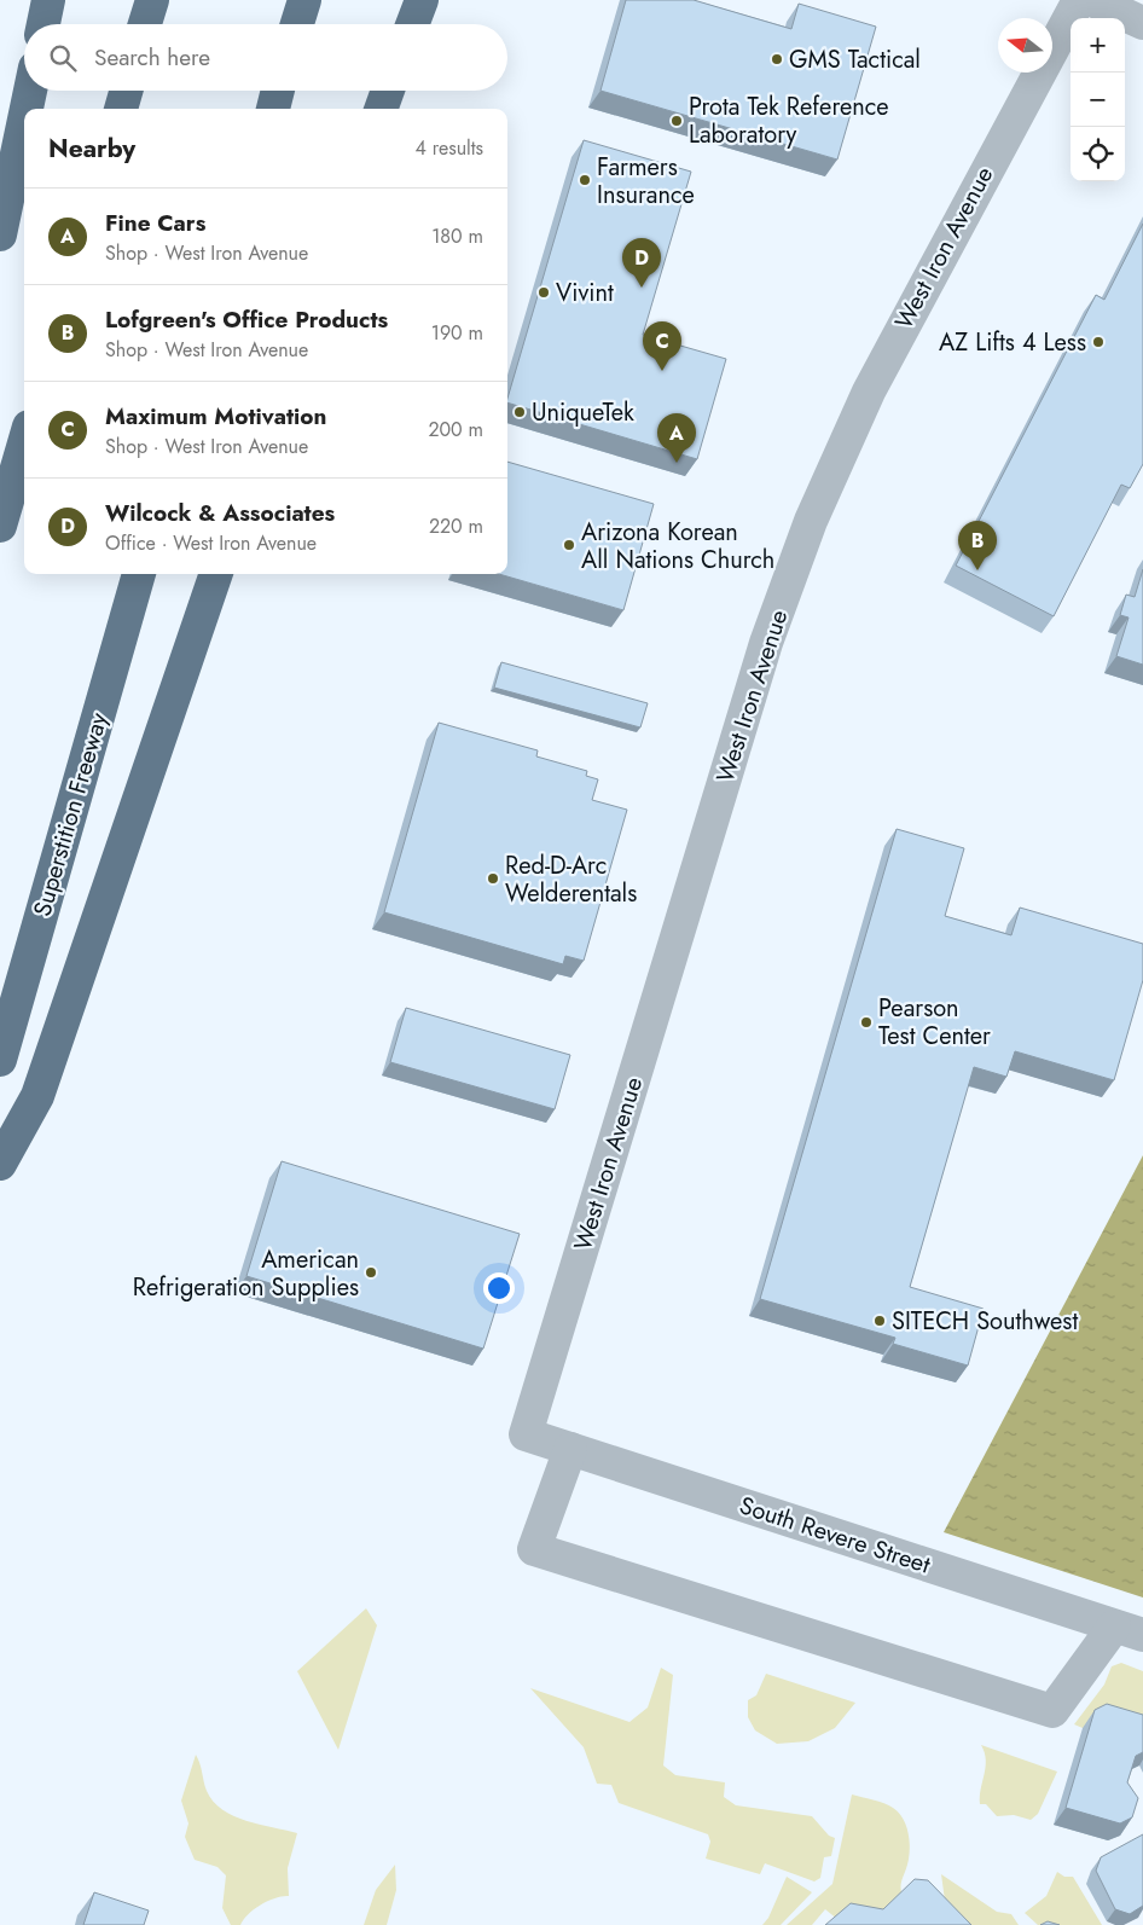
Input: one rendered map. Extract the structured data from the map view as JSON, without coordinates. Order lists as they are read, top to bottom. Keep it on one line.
{"streets":{"highway":["Superstition Freeway"],"street":["West Iron Avenue","South Revere Street"]},"crossings":[["West Iron Avenue","South Revere Street"]],"places":["GMS Tactical","Prota Tek Reference Laboratory","Farmers Insurance","Vivint","AZ Lifts 4 Less","UniqueTek","Arizona Korean All Nations Church","Red-D-Arc Welderentals","Pearson Test Center","American Refrigeration Supplies","SITECH Southwest"],"north":"left","page":{"map_buttons":["+","−"],"search":"Search here","heading":["Nearby","4 results"],"list":[{"mark":"A","name":"Fine Cars","note":"Shop · West Iron Avenue","value":"180 m"},{"mark":"B","name":"Lofgreen's Office Products","note":"Shop · West Iron Avenue","value":"190 m"},{"mark":"C","name":"Maximum Motivation","note":"Shop · West Iron Avenue","value":"200 m"},{"mark":"D","name":"Wilcock & Associates","note":"Office · West Iron Avenue","value":"220 m"}],"pins":["D","C","A","B"]}}
